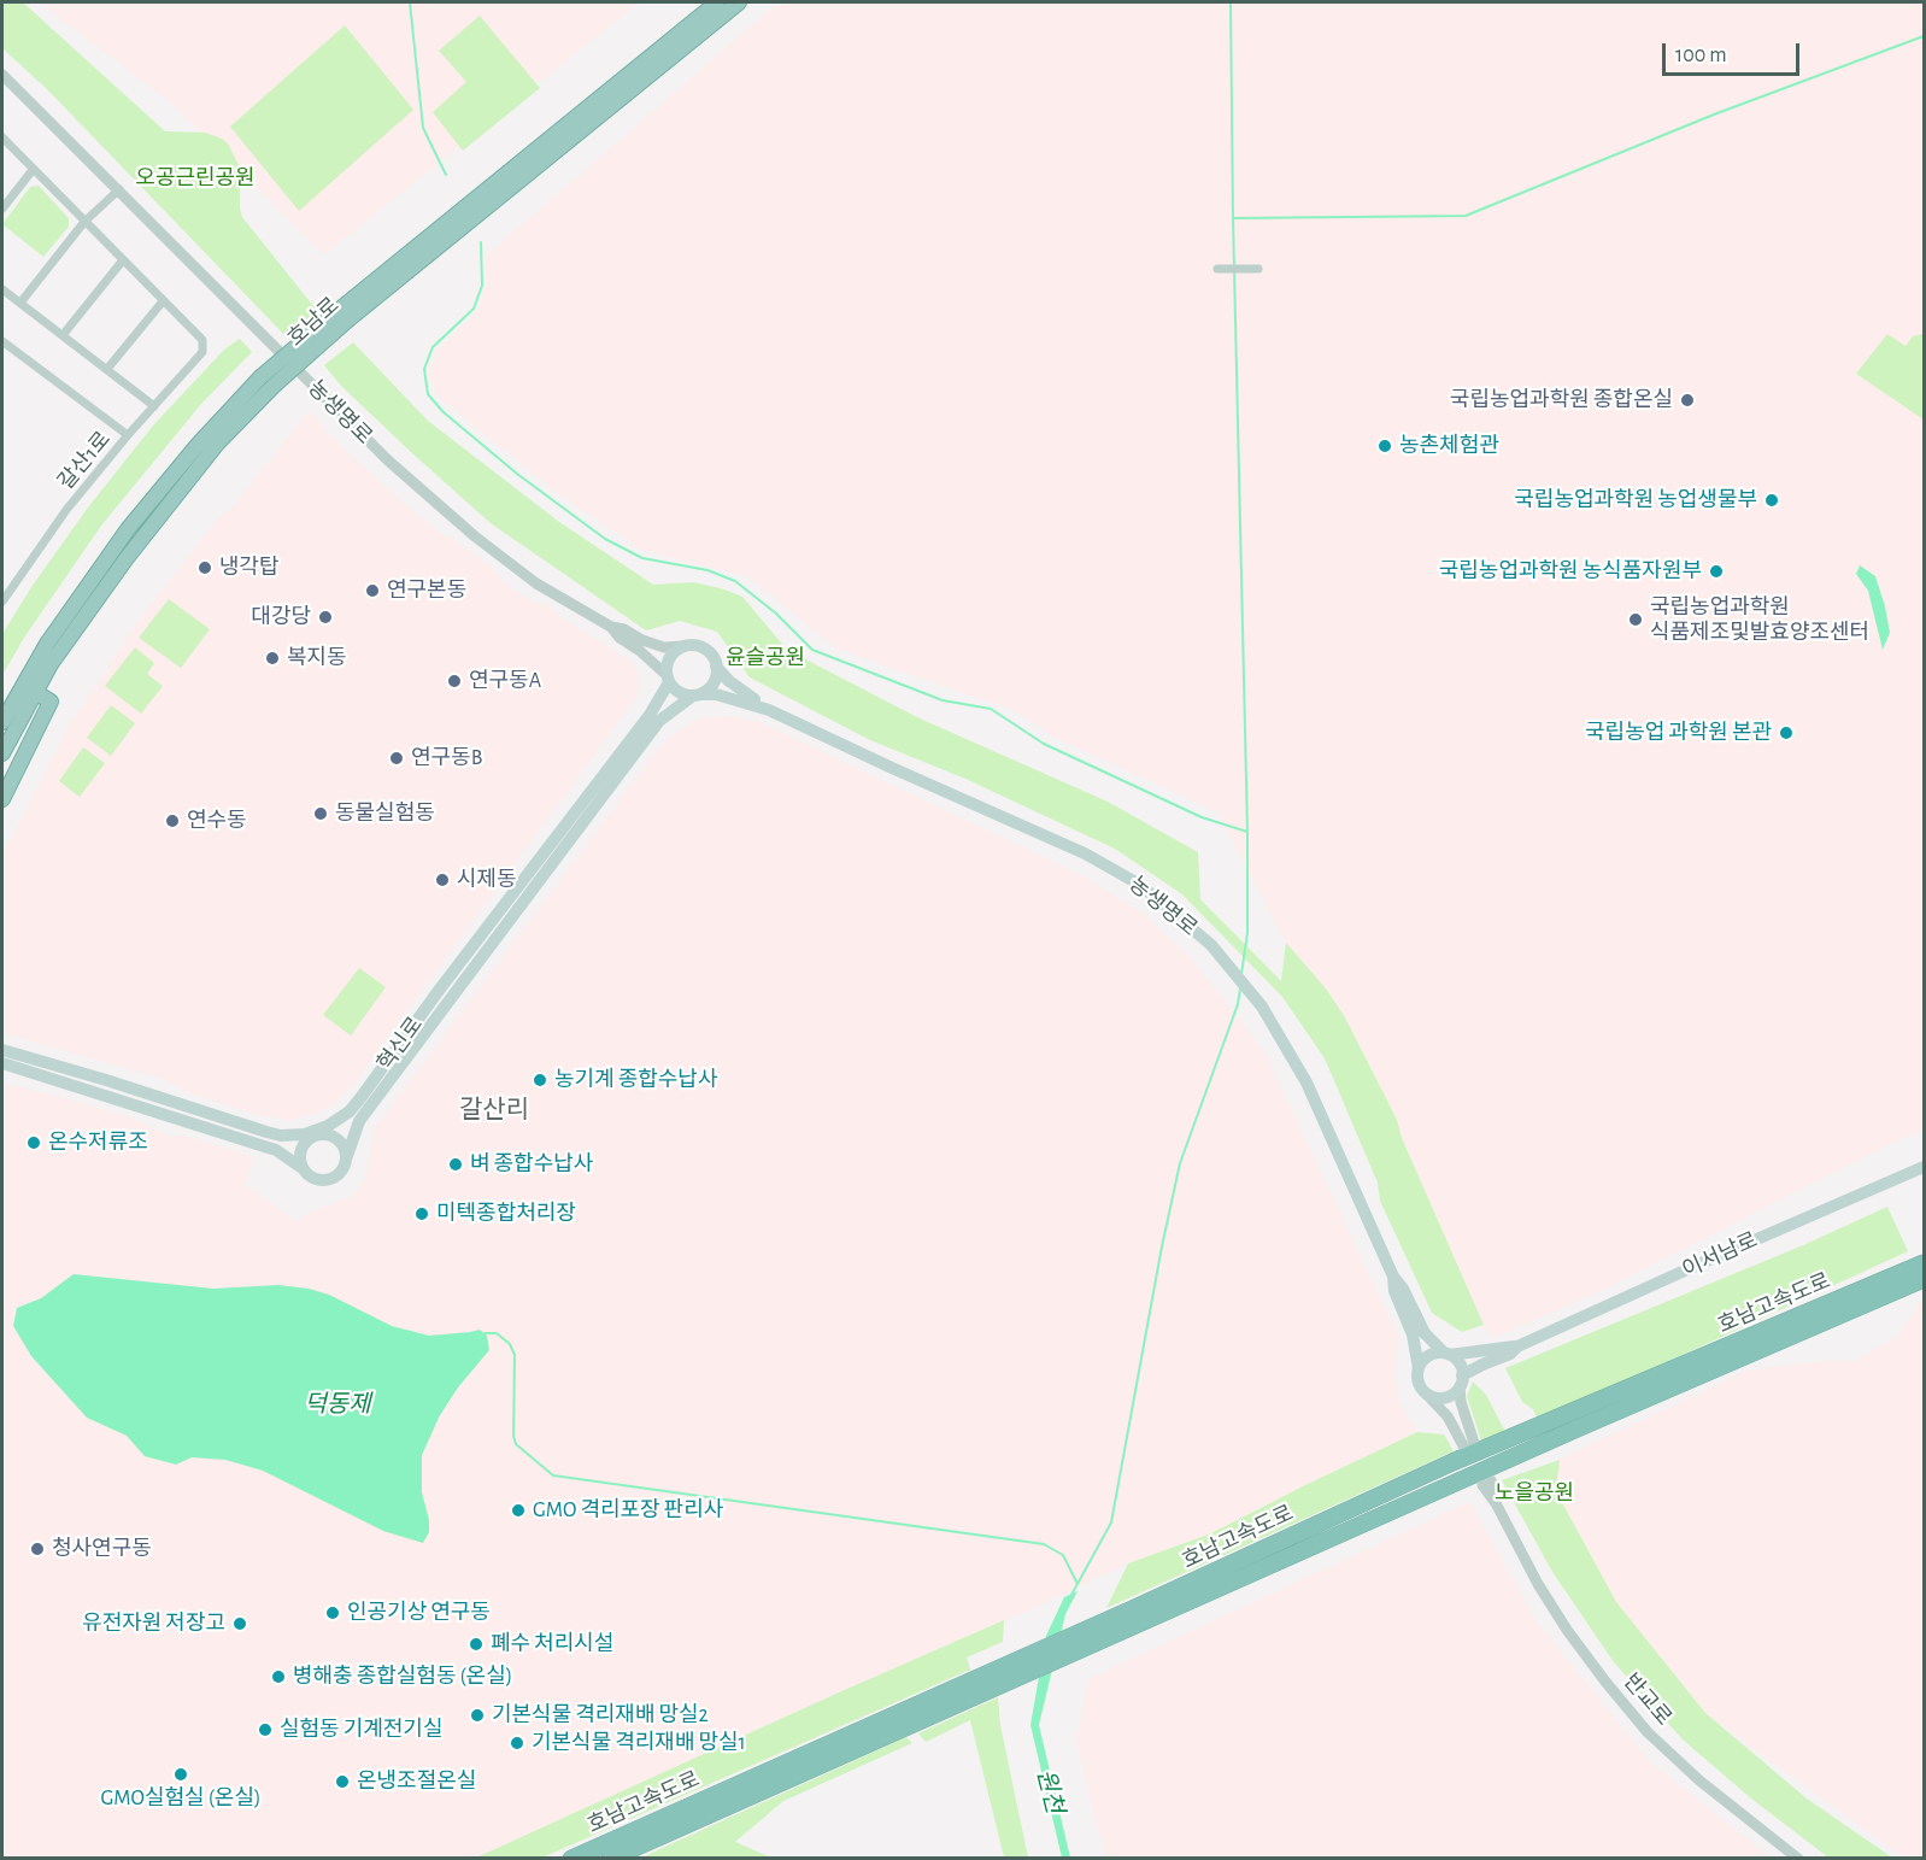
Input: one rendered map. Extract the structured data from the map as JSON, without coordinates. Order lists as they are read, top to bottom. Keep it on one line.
{"streets":{"highway":["호남로","호남고속도로"],"main road":["농생명로","혁신로","이서남로"],"street":["갈산1로","반교로"]},"crossings":[["농생명로","혁신로"],["농생명로","이서남로"]],"districts":["갈산리"],"water":["덕동제","원천"],"parks":["오공근린공원","윤슬공원","노을공원"],"places":["국립농업과학원 종합온실","농촌체험관","국립농업과학원 농업생물부","냉각탑","국립농업과학원 농식품자원부","연구본동","대강당","국립농업과학원 식품제조및발효양조센터","복지동","연구동A","국립농업 과학원 본관","연구동B","동물실험동","연수동","시제동","농기계 종합수납사","온수저류조","벼 종합수납사","미텍종합처리장","GMO 격리포장 판리사","청사연구동","인공기상 연구동","유전자원 저장고","폐수 처리시설","병해충 종합실험동 (온실)","기본식물 격리재배 망실2","실험동 기계전기실","기본식물 격리재배 망실1","GMO실험실 (온실)","온냉조절온실"],"scale_bar":"100 m"}
